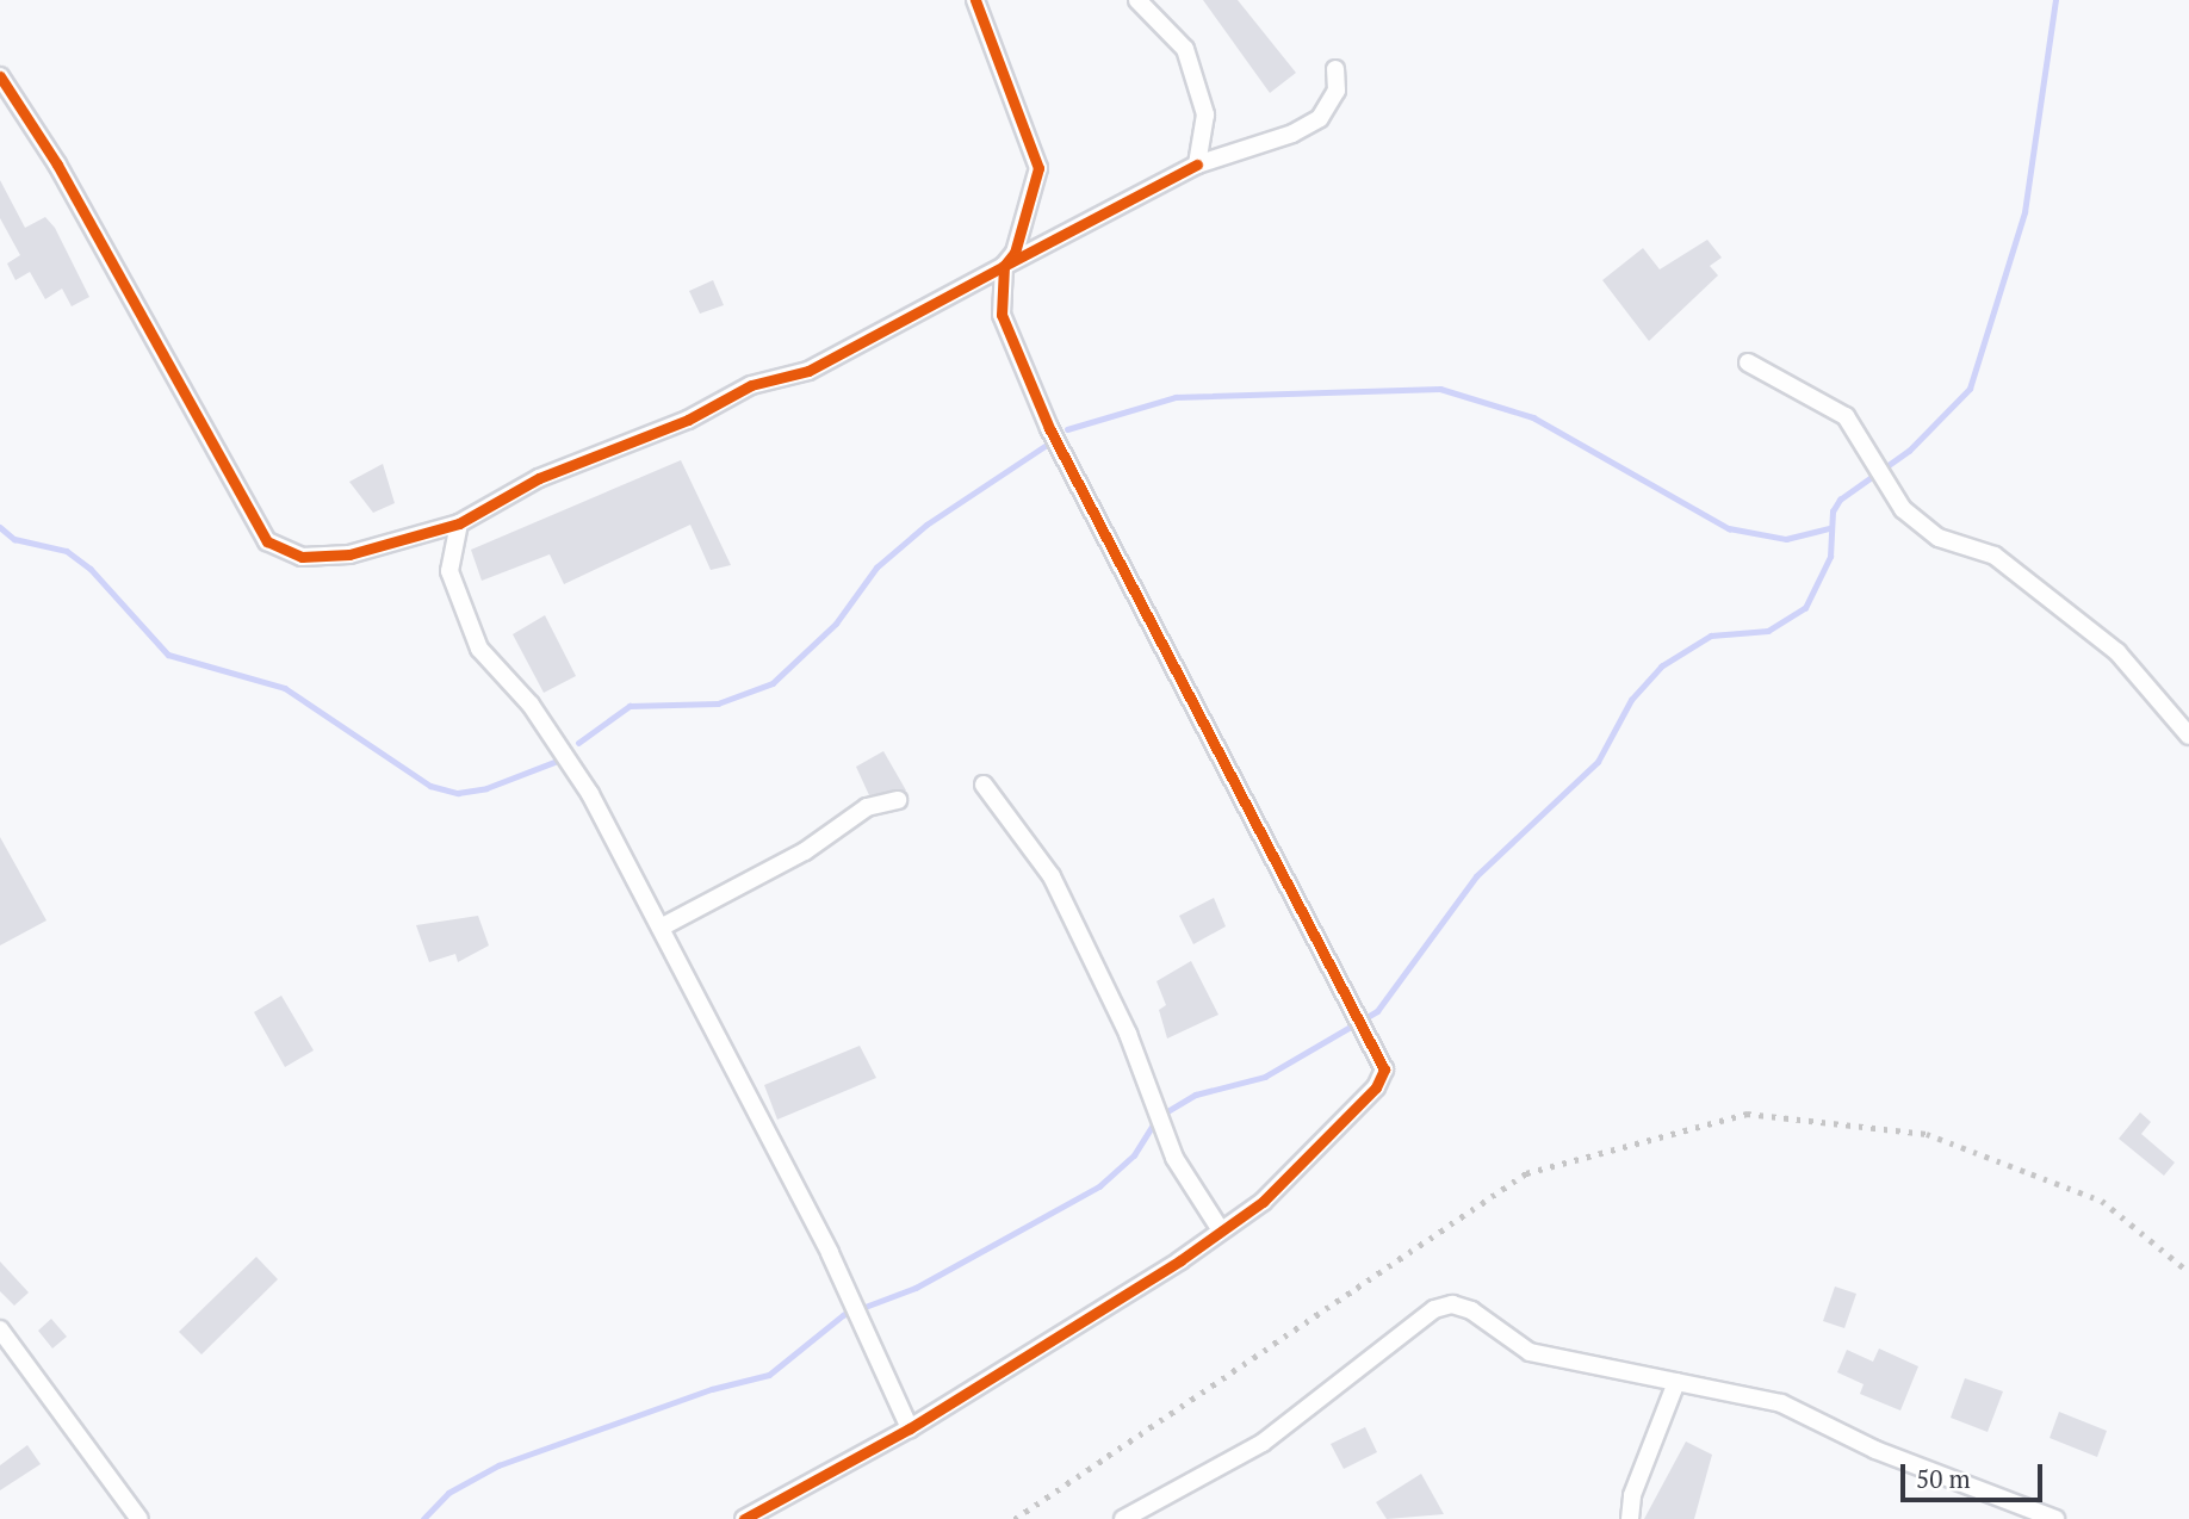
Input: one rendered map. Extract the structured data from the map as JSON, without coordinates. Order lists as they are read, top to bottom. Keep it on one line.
{"scale_bar":"50 m"}
